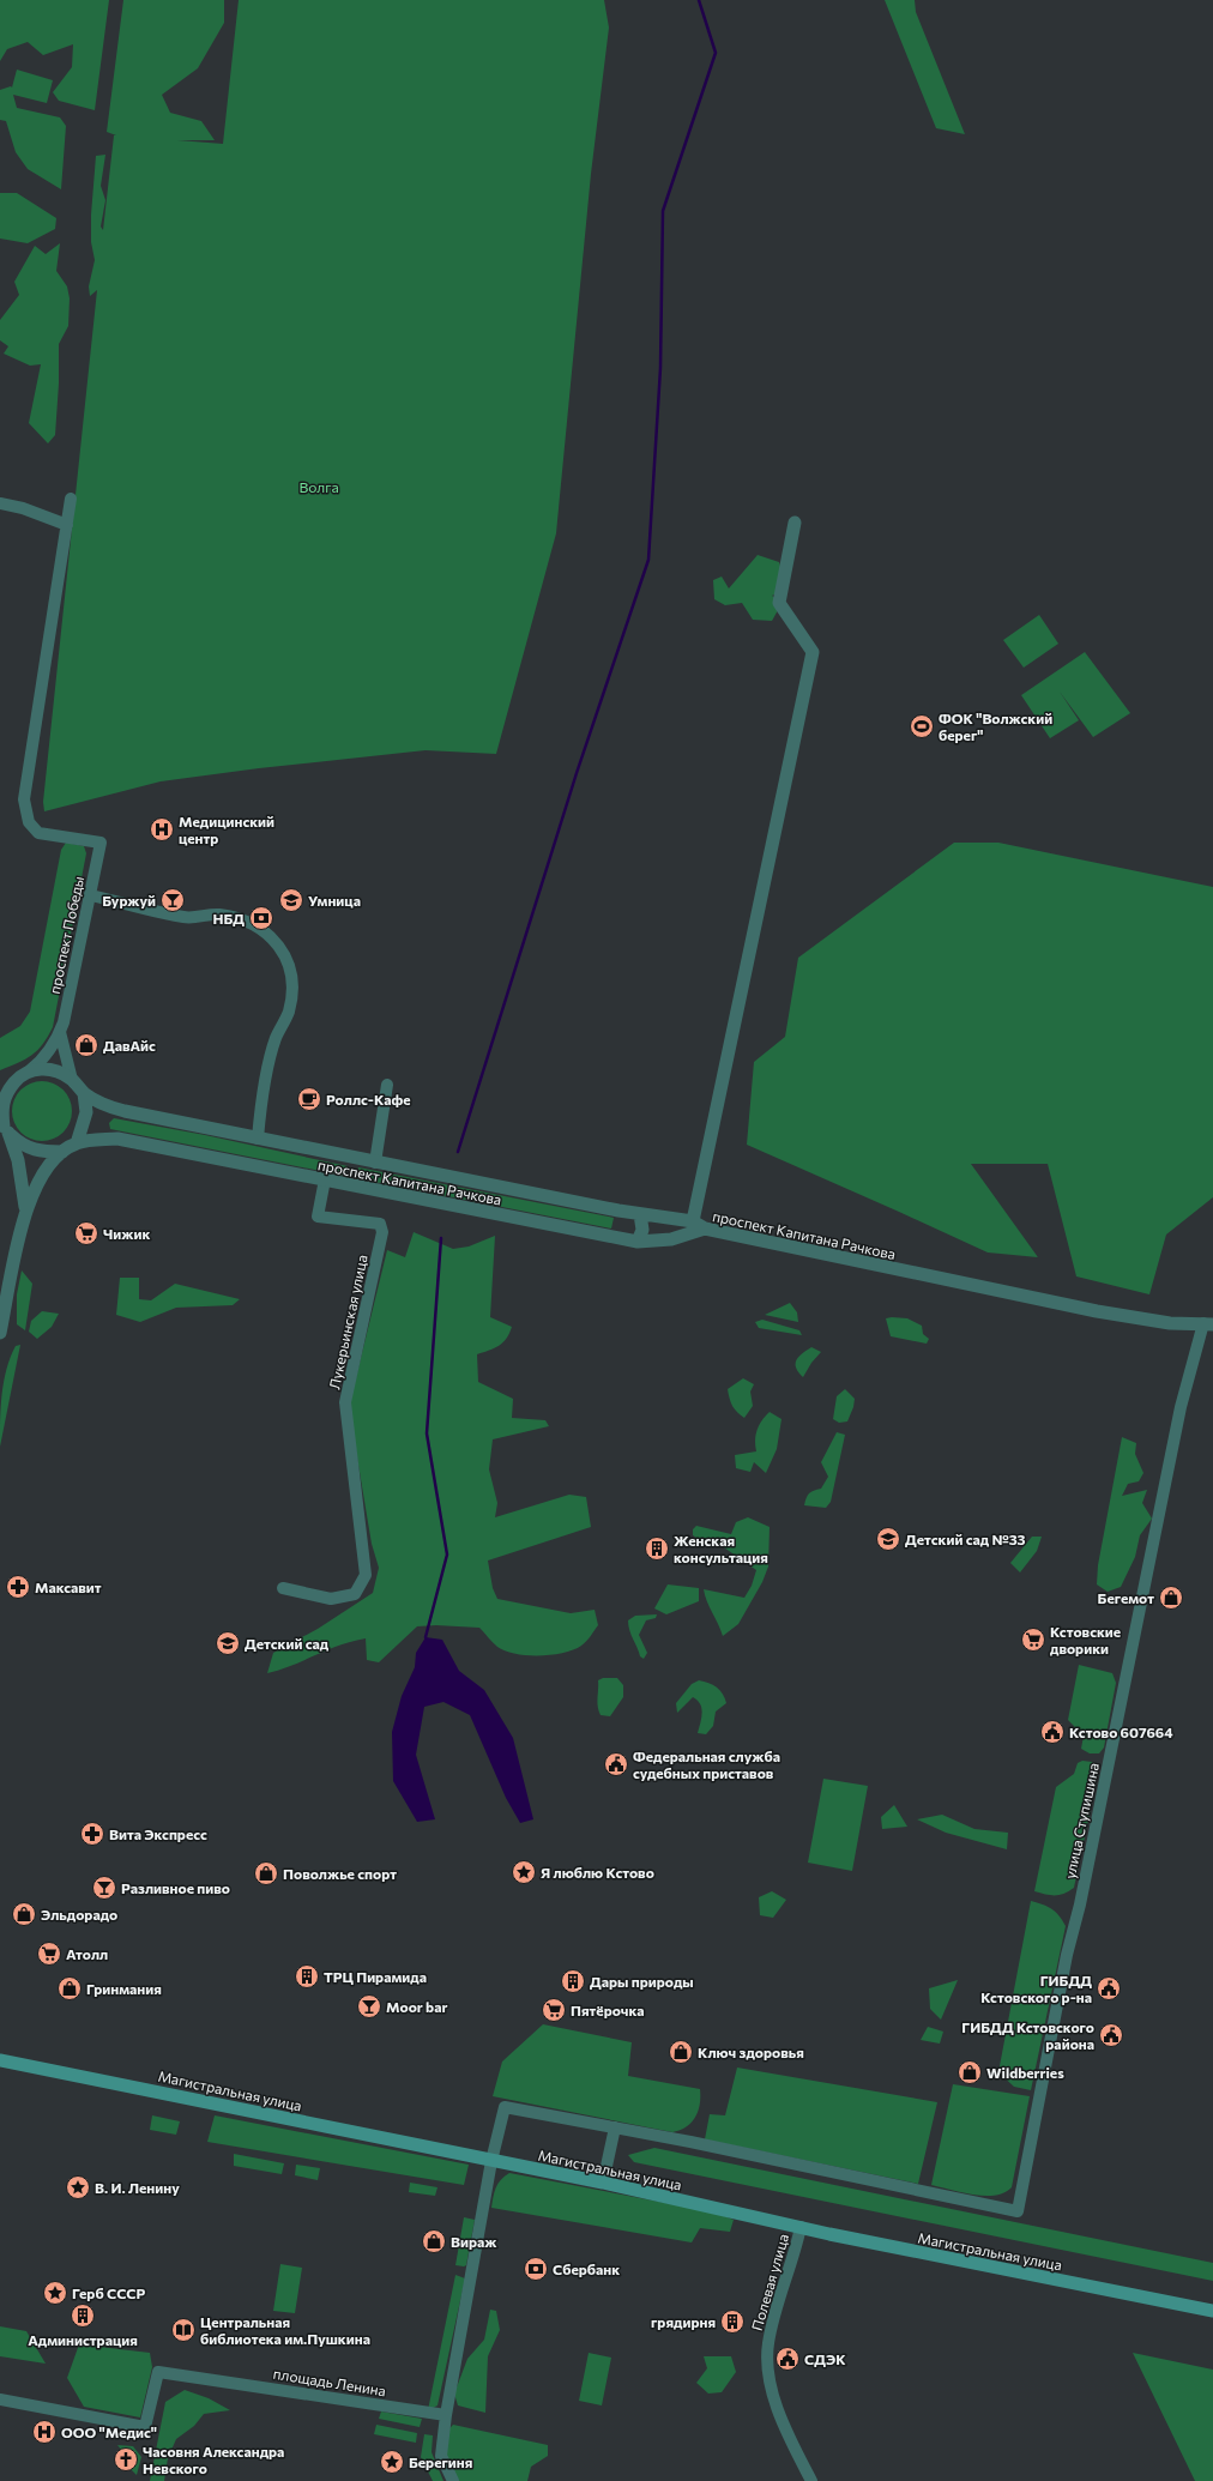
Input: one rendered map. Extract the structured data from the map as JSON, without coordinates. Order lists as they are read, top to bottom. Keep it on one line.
{"streets":{"main road":["Магистральная улица"],"street":["проспект Победы","проспект Капитана Рачкова","Лукерьинская улица","улица Ступишина","Полевая улица","площадь Ленина"]},"crossings":[["проспект Капитана Рачкова","Лукерьинская улица"],["проспект Капитана Рачкова","улица Ступишина"],["Магистральная улица","Полевая улица"]],"parks":["Волга"],"places":{"sports":["ФОК \"Волжский берег\""],"hospital":["Медицинский центр","ООО \"Медис\""],"bar":["Буржуй","Разливное пиво","Moor bar"],"school or university":["Умница","Детский сад №33","Детский сад"],"bank":["НБД","Сбербанк"],"shop":["ДавАйс","Бегемот","Поволжье спорт","Эльдорадо","Гринмания","Ключ здоровья","Wildberries","Вираж"],"cafe":["Роллс-Кафе"],"supermarket":["Чижик","Кстовские дворики","Атолл","Пятёрочка"],"building":["Женская консультация","ТРЦ Пирамида","Дары природы","Администрация","грядирня"],"pharmacy":["Максавит","Вита Экспресс"],"public building":["Кстово 607664","Федеральная служба судебных приставов","ГИБДД Кстовского р-на","ГИБДД Кстовского района","СДЭК"],"place":["Я люблю Кстово","В. И. Ленину","Герб СССР","Берегиня"],"library":["Центральная библиотека им.Пушкина"],"church":["Часовня Александра Невского"]}}
